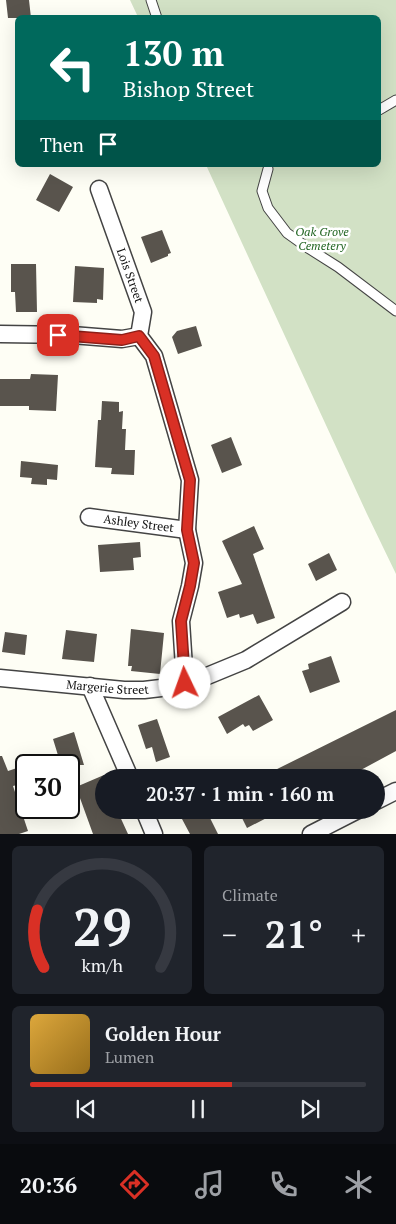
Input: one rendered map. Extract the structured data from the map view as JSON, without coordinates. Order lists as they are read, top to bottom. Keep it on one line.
{"streets":{"street":["Lois Street","Ashley Street","Margerie Street"]},"parks":["Oak Grove Cemetery"],"page":{"turn":["130 m","Bishop Street"],"then":"Then","limit":"30","trip":"20:37 · 1 min · 160 m","tile":"Climate","heat":["−","21°","+"],"song":["Golden Hour","Lumen"],"tabs":"20:36","gauge":["29","km/h"]}}
